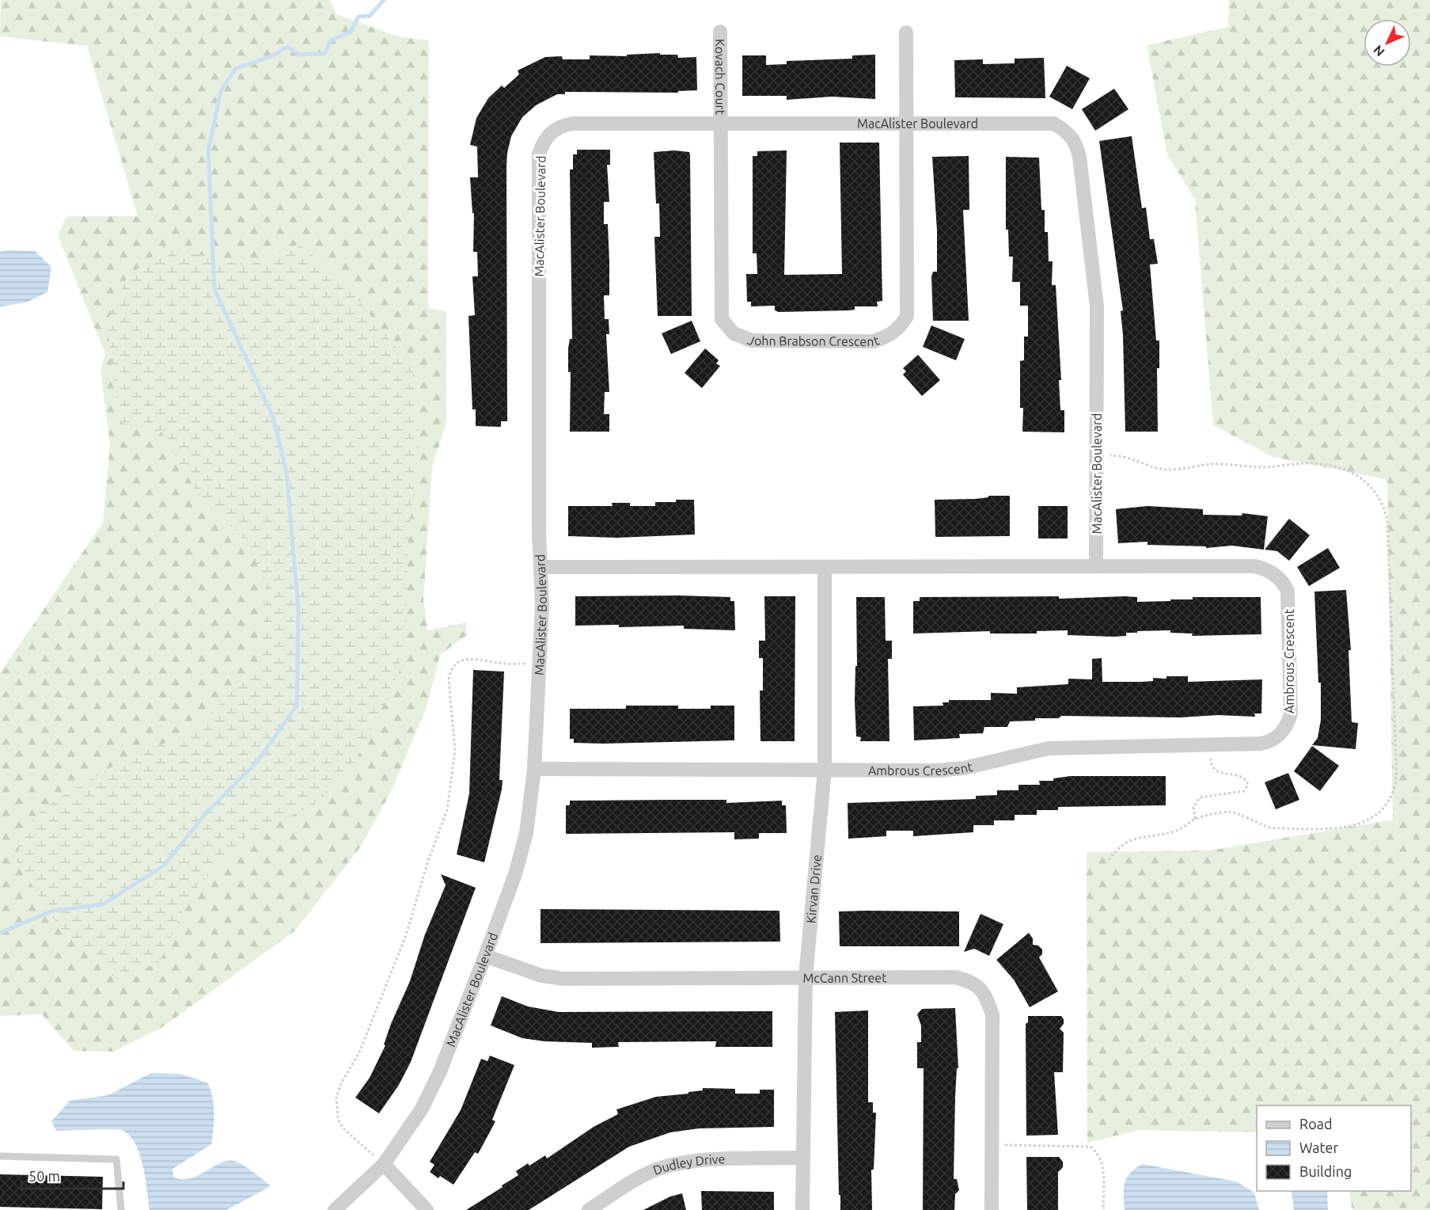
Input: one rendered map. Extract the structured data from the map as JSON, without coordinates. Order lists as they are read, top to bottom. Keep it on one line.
{"streets":{"street":["Kovach Court","MacAlister Boulevard","John Brabson Crescent","Ambrous Crescent","Kirvan Drive","McCann Street","Dudley Drive"]},"crossings":[["Kovach Court","MacAlister Boulevard"],["Kovach Court","John Brabson Crescent"],["MacAlister Boulevard","John Brabson Crescent"],["MacAlister Boulevard","Ambrous Crescent"],["MacAlister Boulevard","McCann Street"],["Ambrous Crescent","Kirvan Drive"],["Kirvan Drive","McCann Street"],["Kirvan Drive","Dudley Drive"]],"legend":["Road","Water","Building"],"scale_bar":"50 m","north":"bottom left"}
